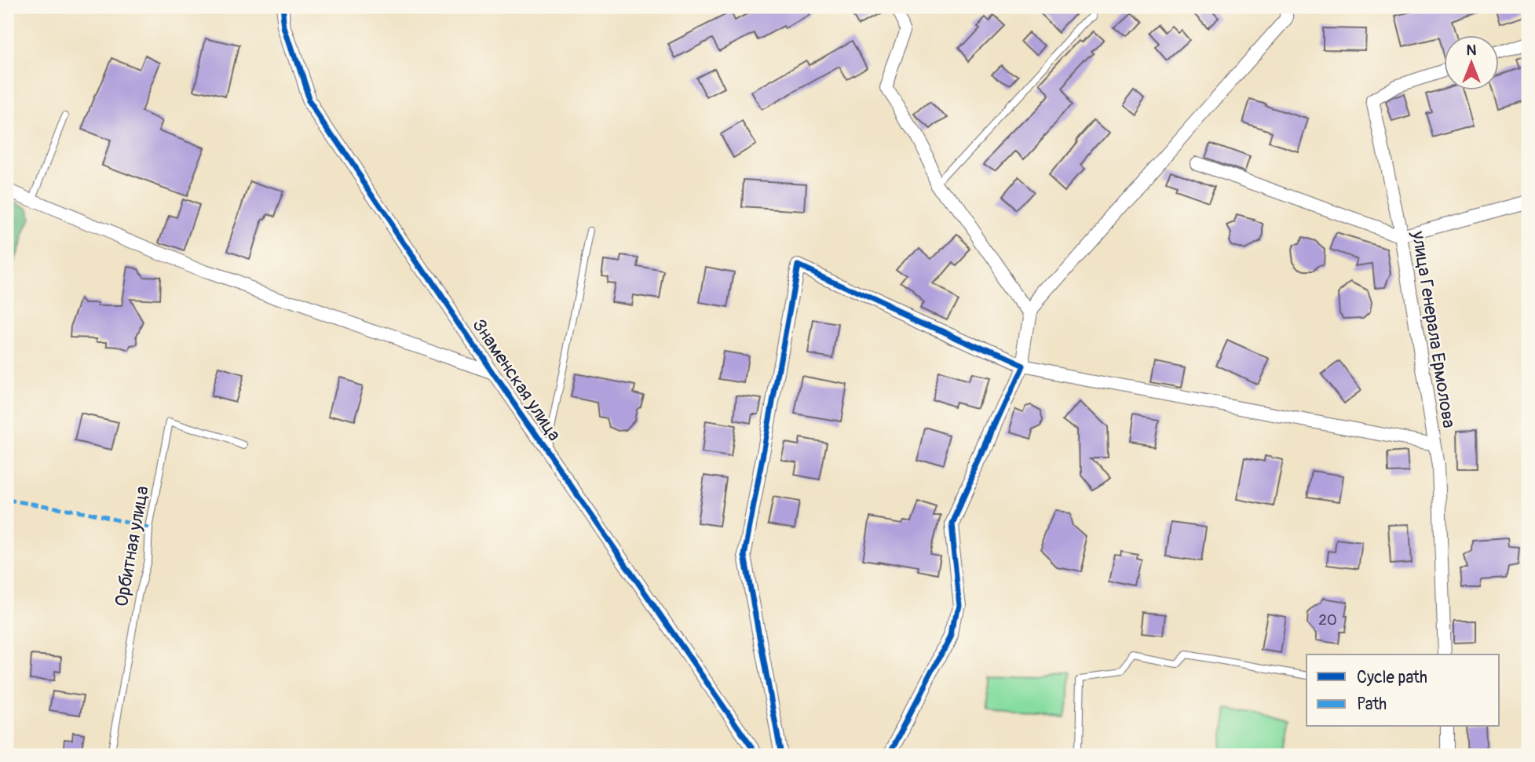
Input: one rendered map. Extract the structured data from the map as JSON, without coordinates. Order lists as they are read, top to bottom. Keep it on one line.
{"streets":{"street":["улица Генерала Ермолова","Знаменская улица"],"lane":["Орбитная улица"]},"house_numbers":["20"],"legend":["Cycle path","Path"],"north":"top"}
